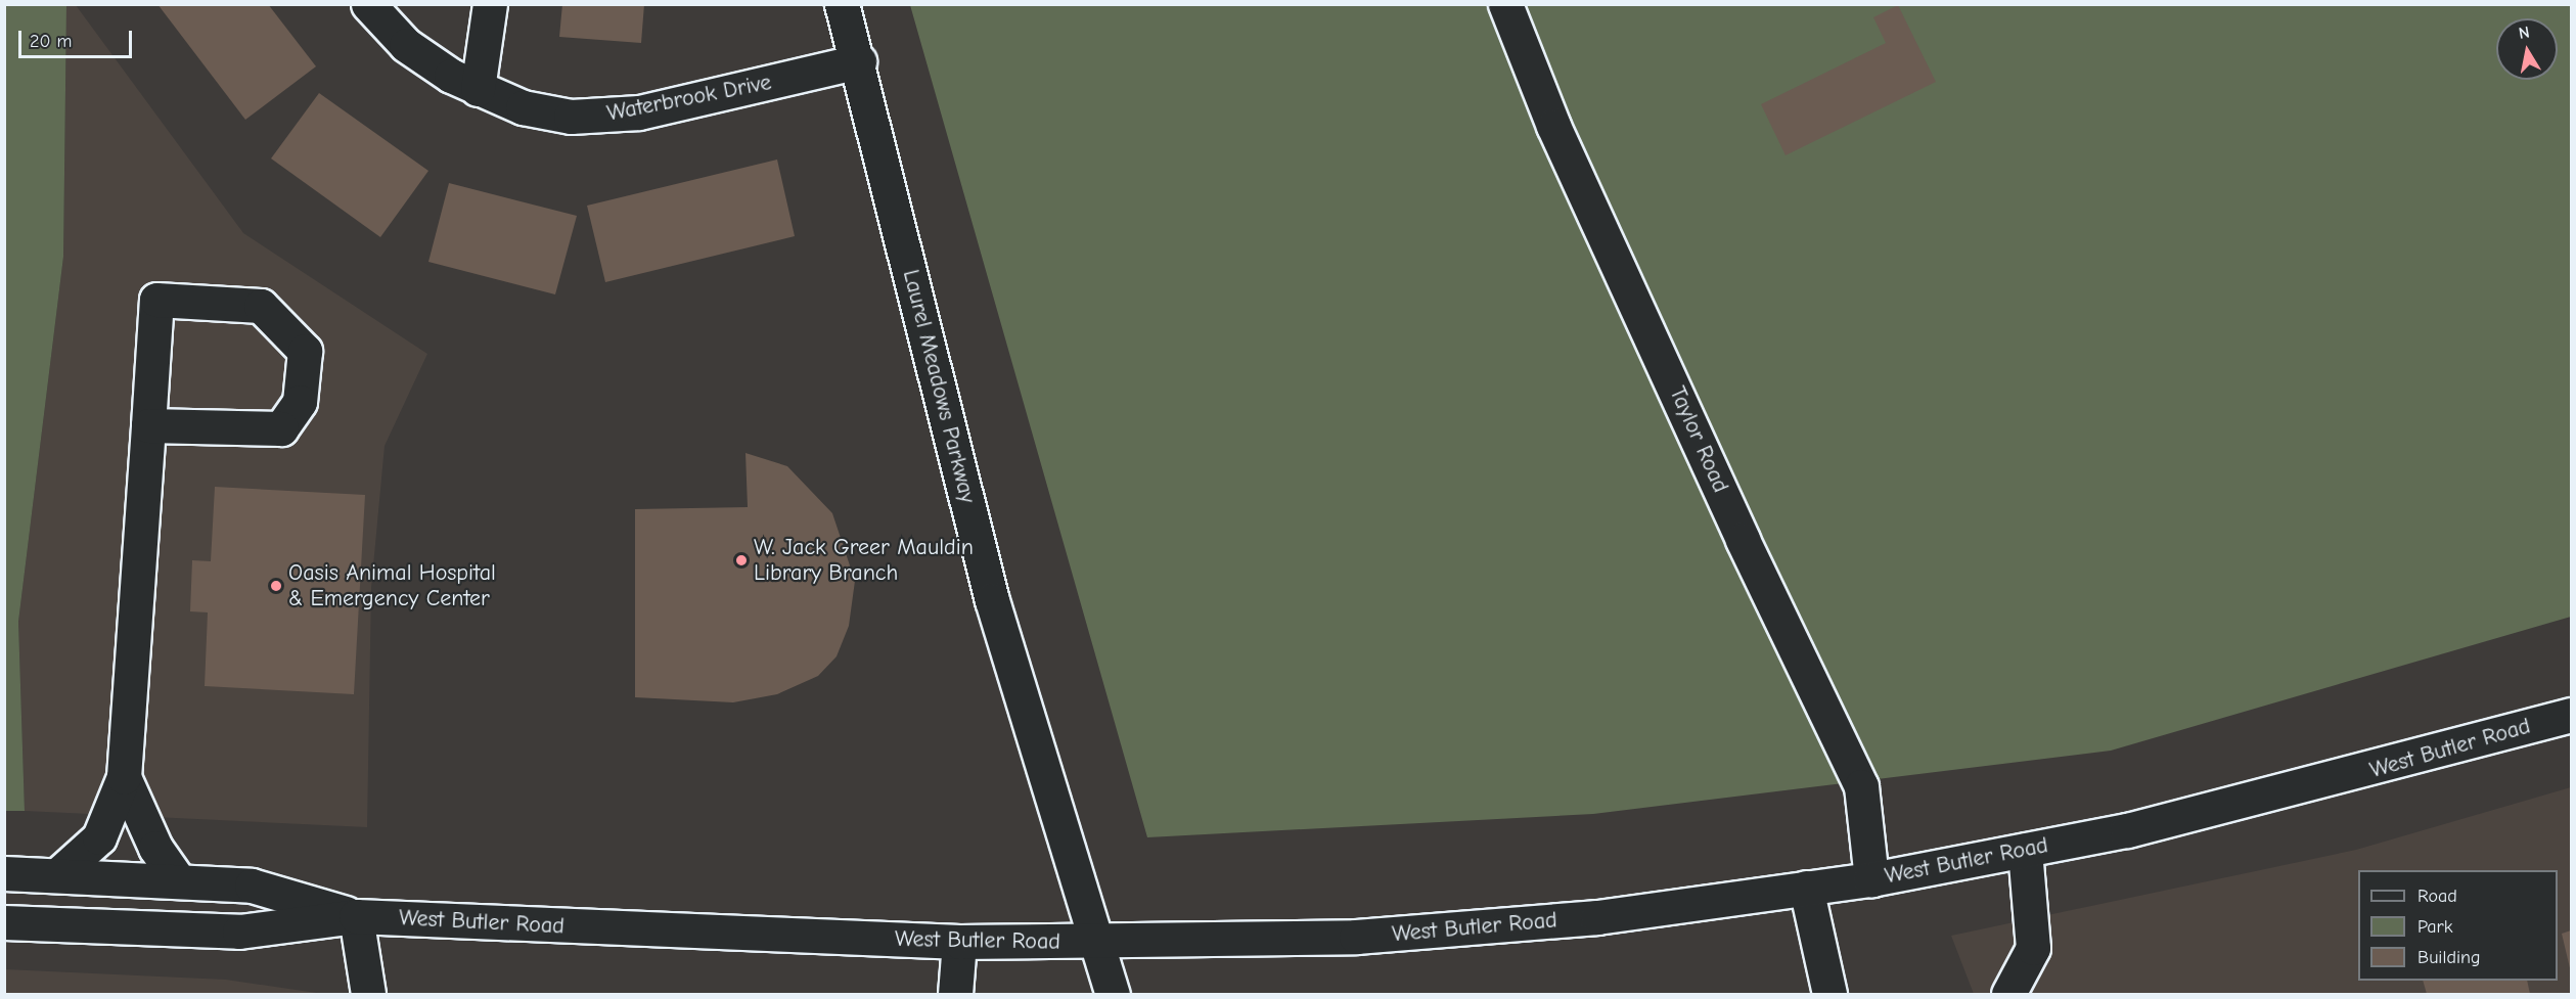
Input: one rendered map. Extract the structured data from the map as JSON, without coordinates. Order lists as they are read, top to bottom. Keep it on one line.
{"streets":{"main road":["Waterbrook Drive","Laurel Meadows Parkway","Taylor Road","West Butler Road"]},"crossings":[["Waterbrook Drive","Laurel Meadows Parkway"],["Laurel Meadows Parkway","West Butler Road"],["Taylor Road","West Butler Road"]],"places":["W. Jack Greer Mauldin Library Branch","Oasis Animal Hospital & Emergency Center"],"legend":["Road","Park","Building"],"scale_bar":"20 m","north":"top"}
